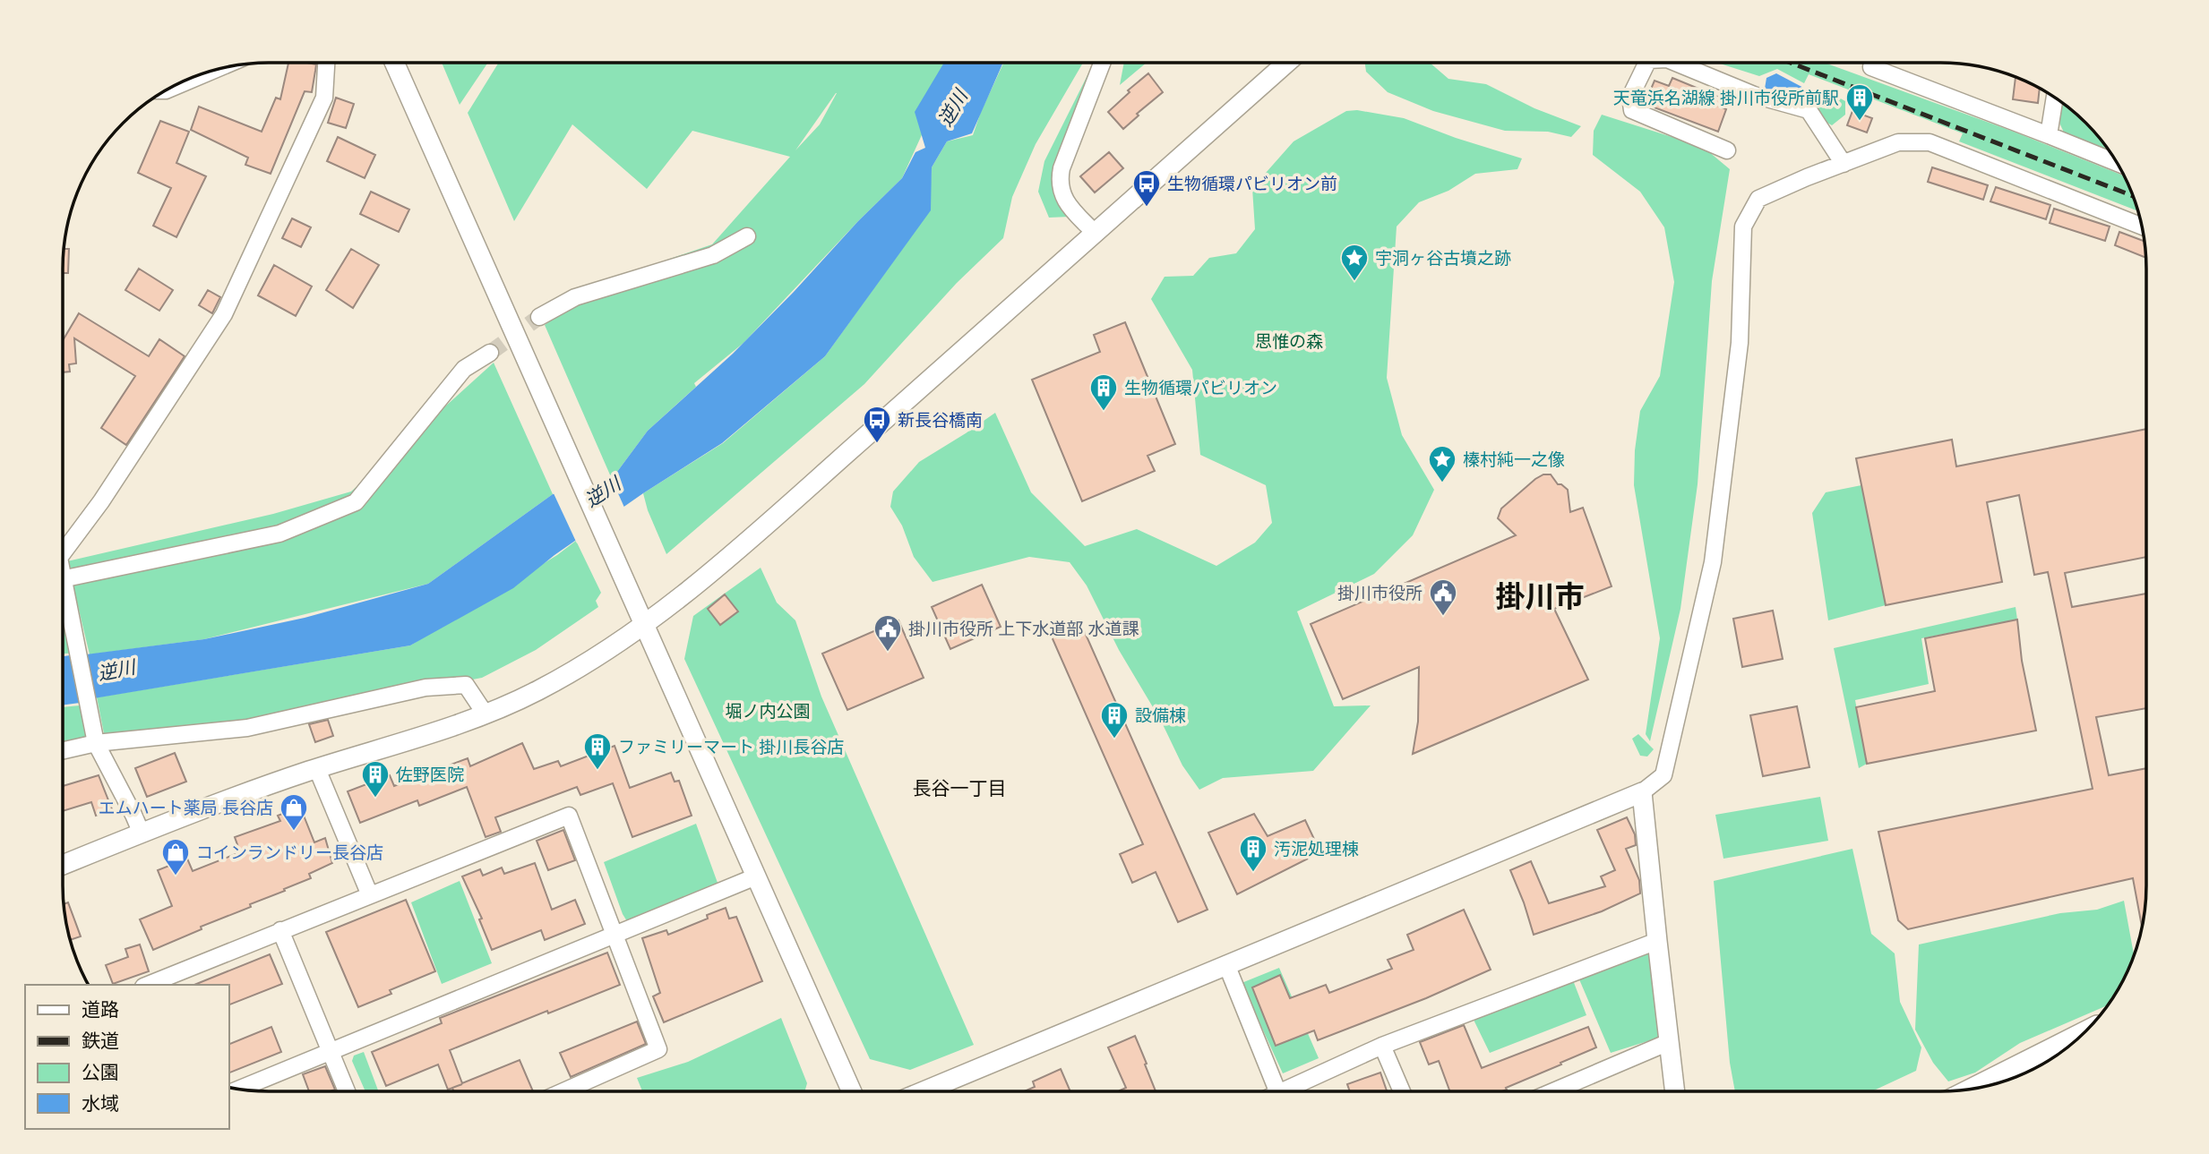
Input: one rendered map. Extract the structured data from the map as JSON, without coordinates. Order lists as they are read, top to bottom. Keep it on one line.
{"districts":["掛川市","長谷一丁目"],"water":["逆川"],"parks":["思惟の森","堀ノ内公園"],"places":{"building":["天竜浜名湖線 掛川市役所前駅","生物循環パビリオン","設備棟","ファミリーマート 掛川長谷店","佐野医院","汚泥処理棟"],"bus stop":["生物循環パビリオン前","新長谷橋南"],"place":["宇洞ヶ谷古墳之跡","榛村純一之像"],"public building":["掛川市役所","掛川市役所 上下水道部 水道課"],"shop":["エムハート薬局 長谷店","コインランドリー長谷店"]},"legend":["道路","鉄道","公園","水域"]}
